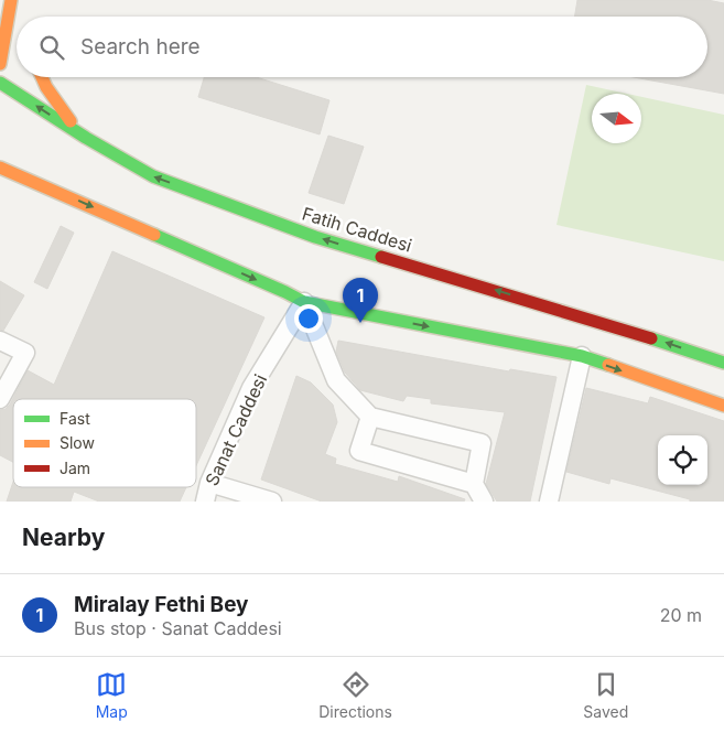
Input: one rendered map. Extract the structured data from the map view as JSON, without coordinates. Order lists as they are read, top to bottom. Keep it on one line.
{"streets":{"main road":["Fatih Caddesi"],"street":["Sanat Caddesi"]},"legend":["Fast","Slow","Jam"],"north":"right","page":{"search":"Search here","pins":"1","heading":"Nearby","list":[{"mark":"1","name":"Miralay Fethi Bey","note":"Bus stop · Sanat Caddesi","value":"20 m"}],"nav":["Map","Directions","Saved"]}}
